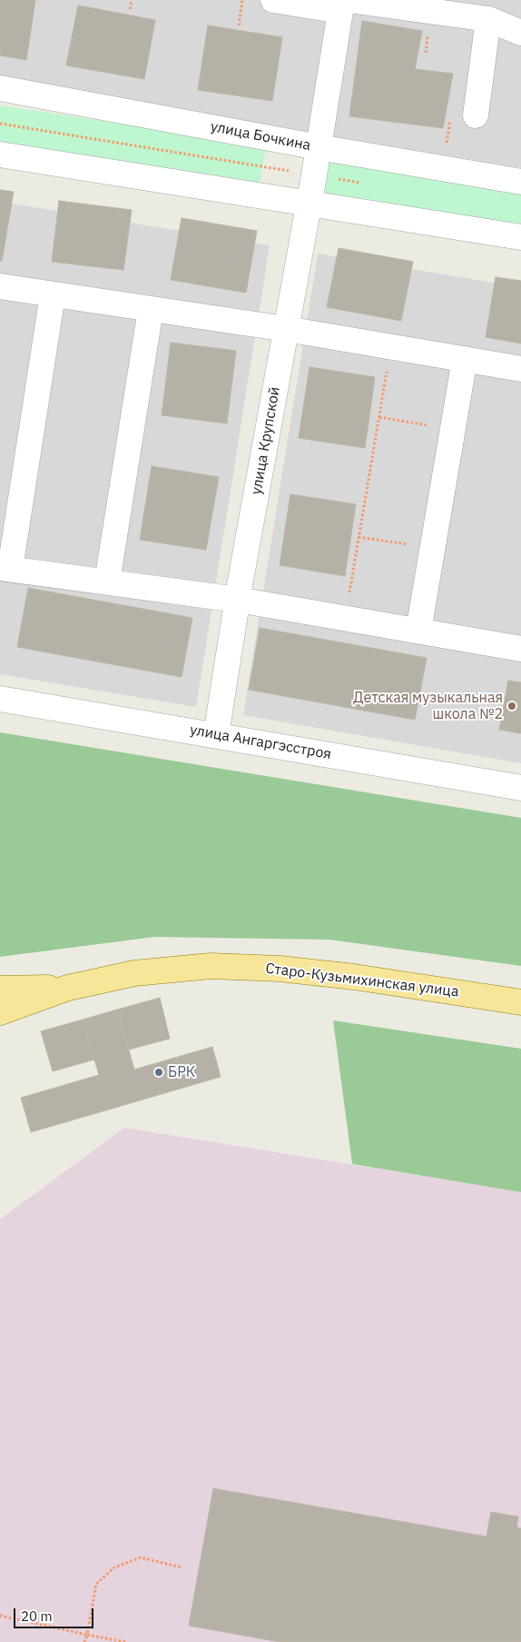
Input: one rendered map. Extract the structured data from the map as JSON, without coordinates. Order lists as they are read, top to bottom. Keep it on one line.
{"streets":{"main road":["Старо-Кузьмихинская улица"],"street":["улица Бочкина","улица Крупской","улица Ангаргэсстроя"]},"crossings":[["улица Бочкина","улица Крупской"],["улица Крупской","улица Ангаргэсстроя"]],"places":["Детская музыкальная школа №2","БРК"],"scale_bar":"20 m"}
